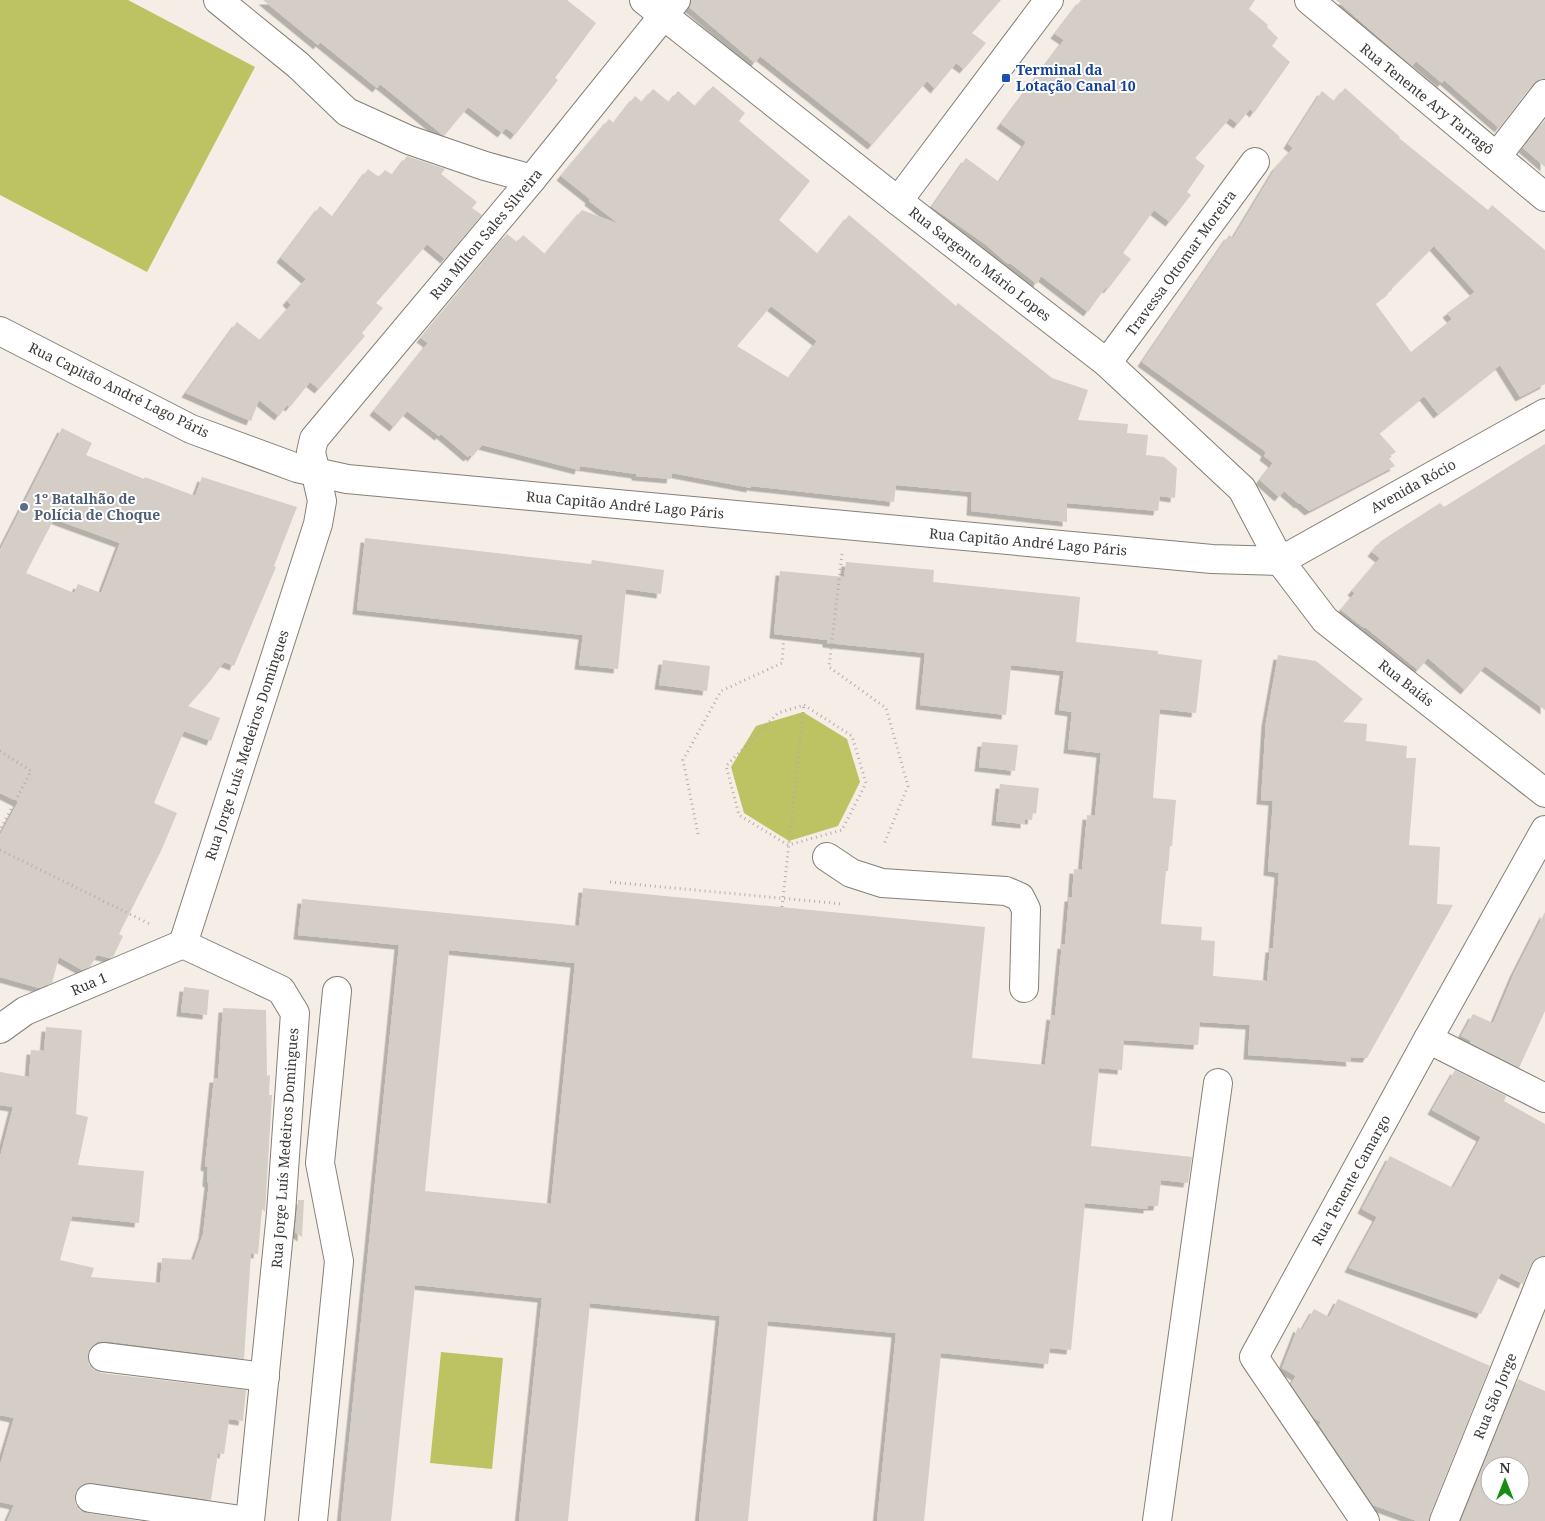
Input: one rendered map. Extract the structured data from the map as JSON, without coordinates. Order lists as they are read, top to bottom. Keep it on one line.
{"streets":{"street":["Rua Tenente Ary Tarragô","Rua Milton Sales Silveira","Travessa Ottomar Moreira","Rua Sargento Mário Lopes","Rua Capitão André Lago Páris","Avenida Rócio","Rua Baiás","Rua Jorge Luís Medeiros Domingues","Rua 1","Rua Tenente Camargo","Rua São Jorge"]},"crossings":[["Rua Milton Sales Silveira","Rua Sargento Mário Lopes"],["Rua Milton Sales Silveira","Rua Capitão André Lago Páris"],["Rua Milton Sales Silveira","Rua Jorge Luís Medeiros Domingues"],["Travessa Ottomar Moreira","Rua Sargento Mário Lopes"],["Rua Sargento Mário Lopes","Rua Capitão André Lago Páris"],["Rua Sargento Mário Lopes","Avenida Rócio"],["Rua Sargento Mário Lopes","Rua Baiás"],["Rua Capitão André Lago Páris","Avenida Rócio"],["Rua Capitão André Lago Páris","Rua Baiás"],["Rua Capitão André Lago Páris","Rua Jorge Luís Medeiros Domingues"],["Avenida Rócio","Rua Baiás"],["Rua Jorge Luís Medeiros Domingues","Rua 1"]],"places":{"transit":["Terminal da Lotação Canal 10"],"other":["1º Batalhão de Polícia de Choque"]},"north":"top"}
